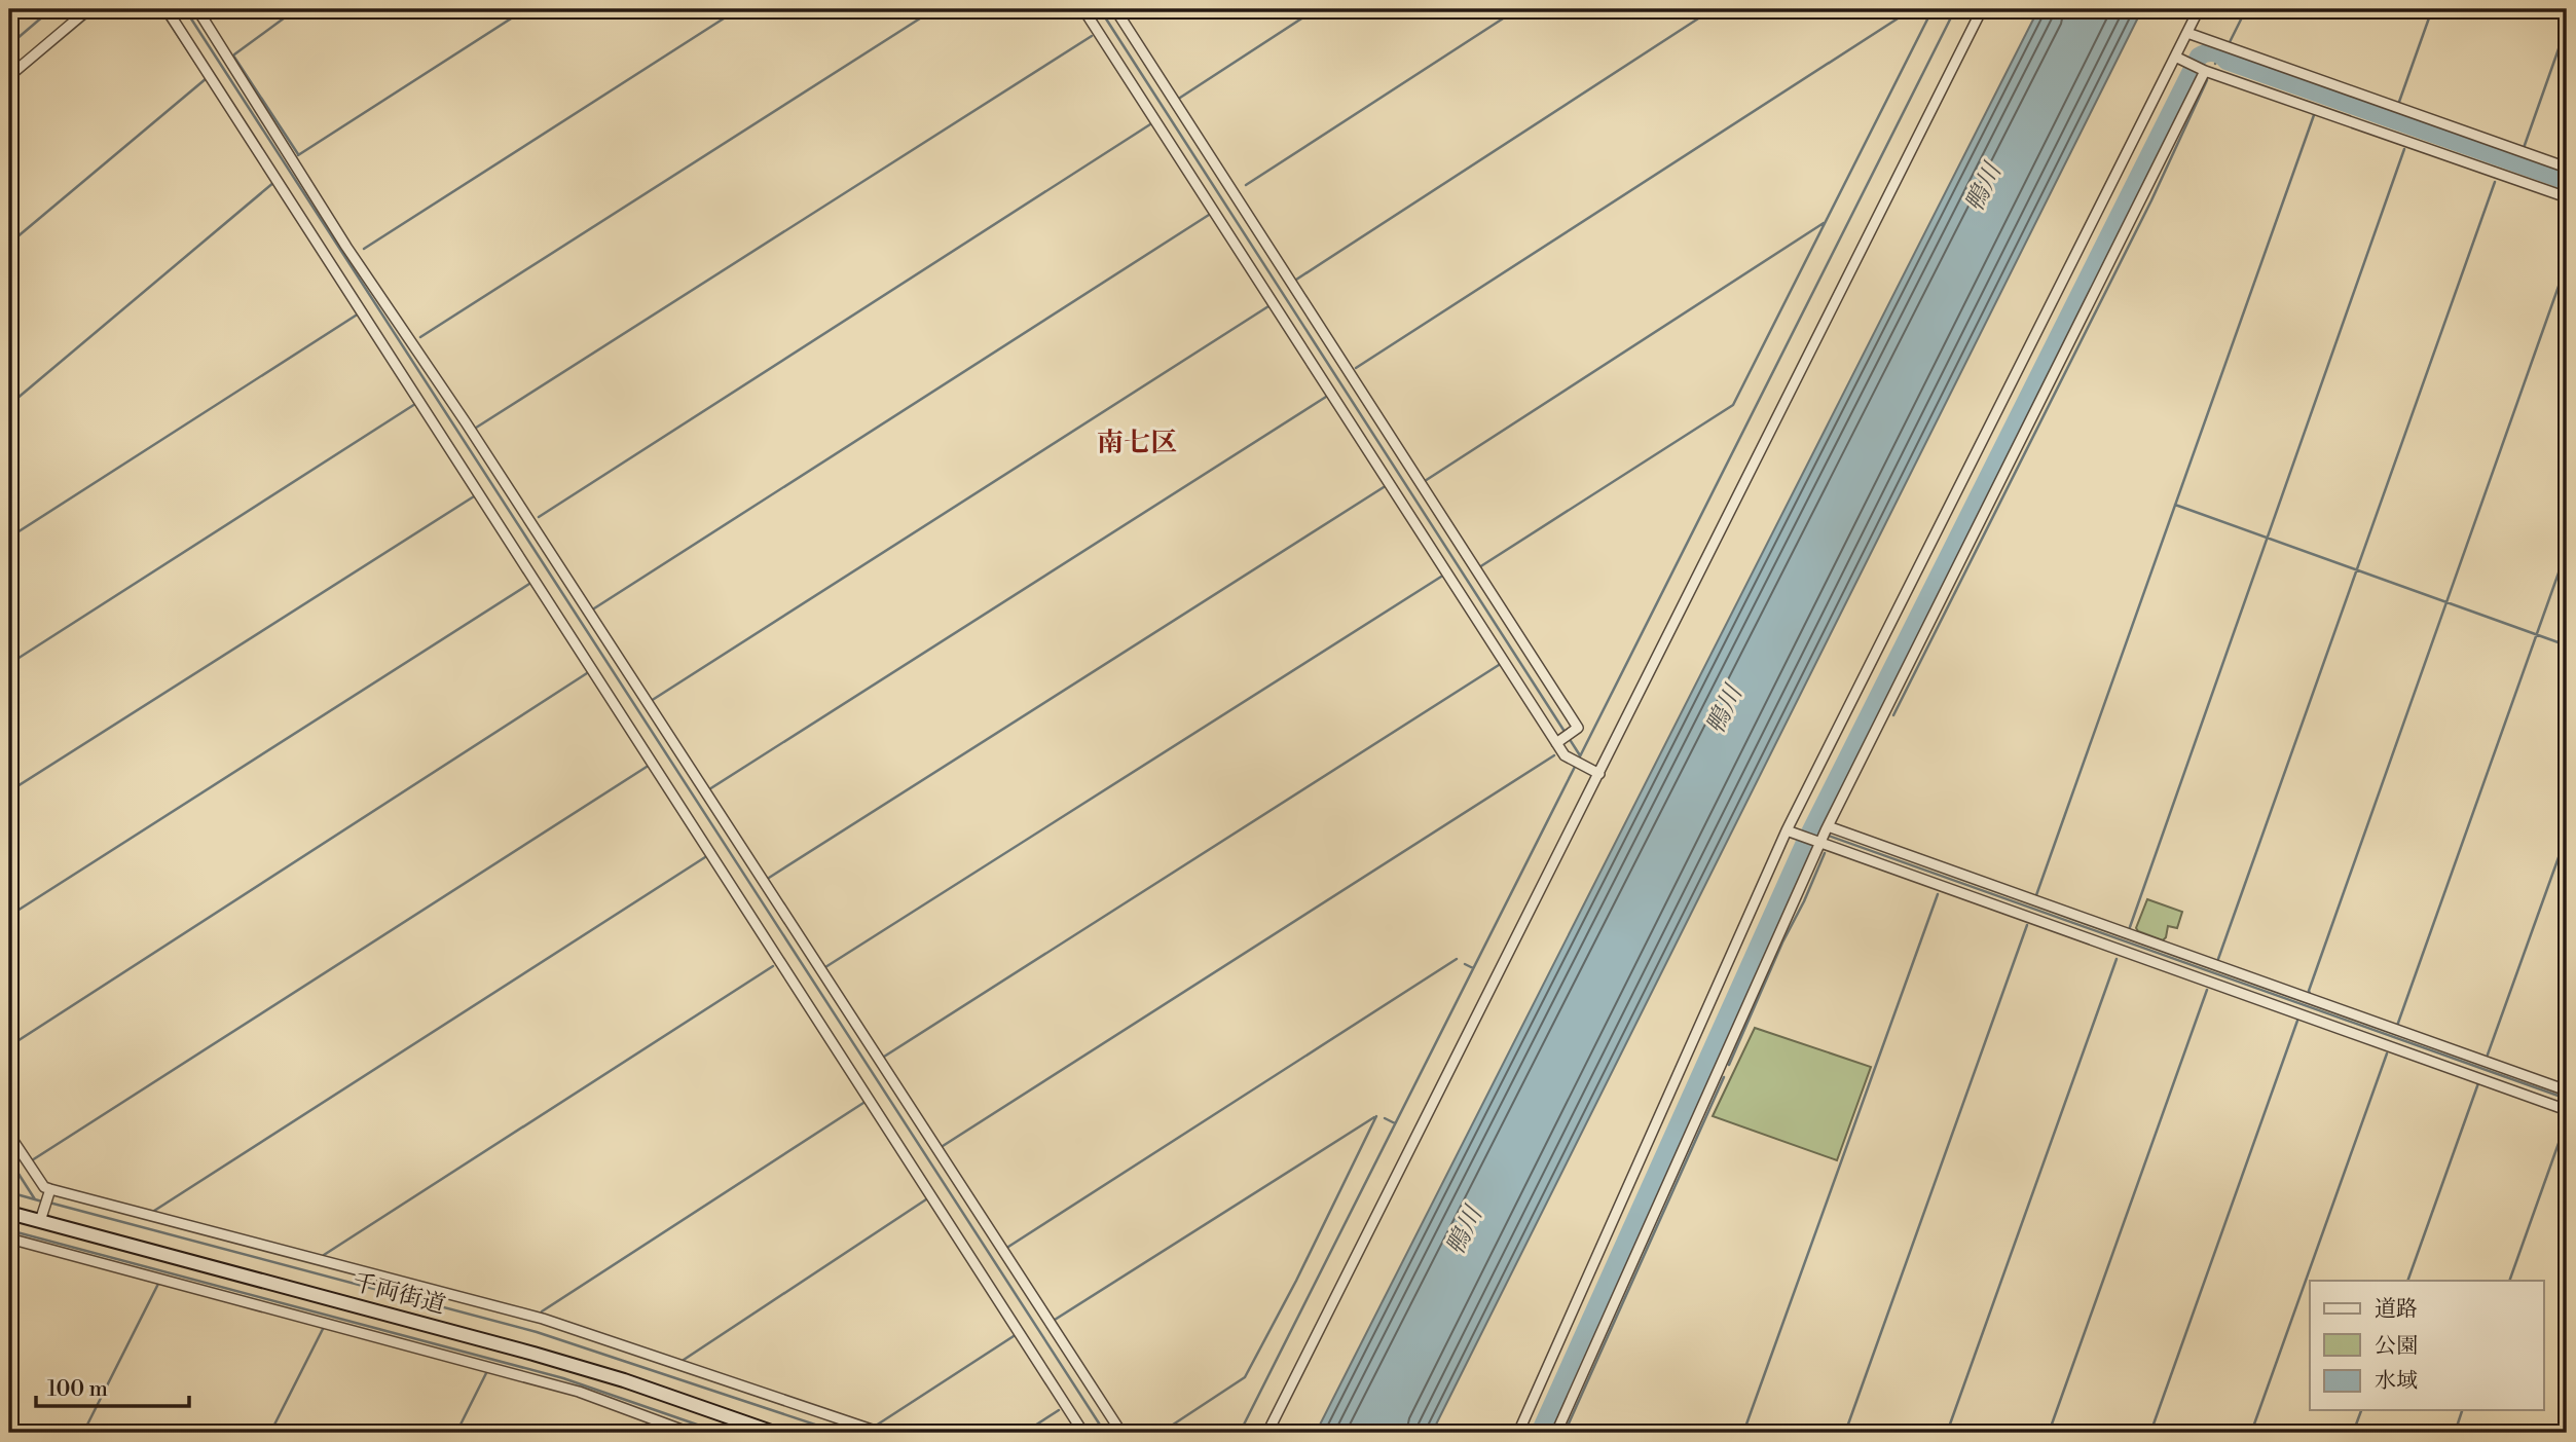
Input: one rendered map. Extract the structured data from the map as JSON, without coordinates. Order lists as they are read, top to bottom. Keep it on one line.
{"streets":{"street":["千両街道"]},"districts":["南七区"],"water":["鴨川"],"legend":["道路","公園","水域"],"scale_bar":"100 m"}
